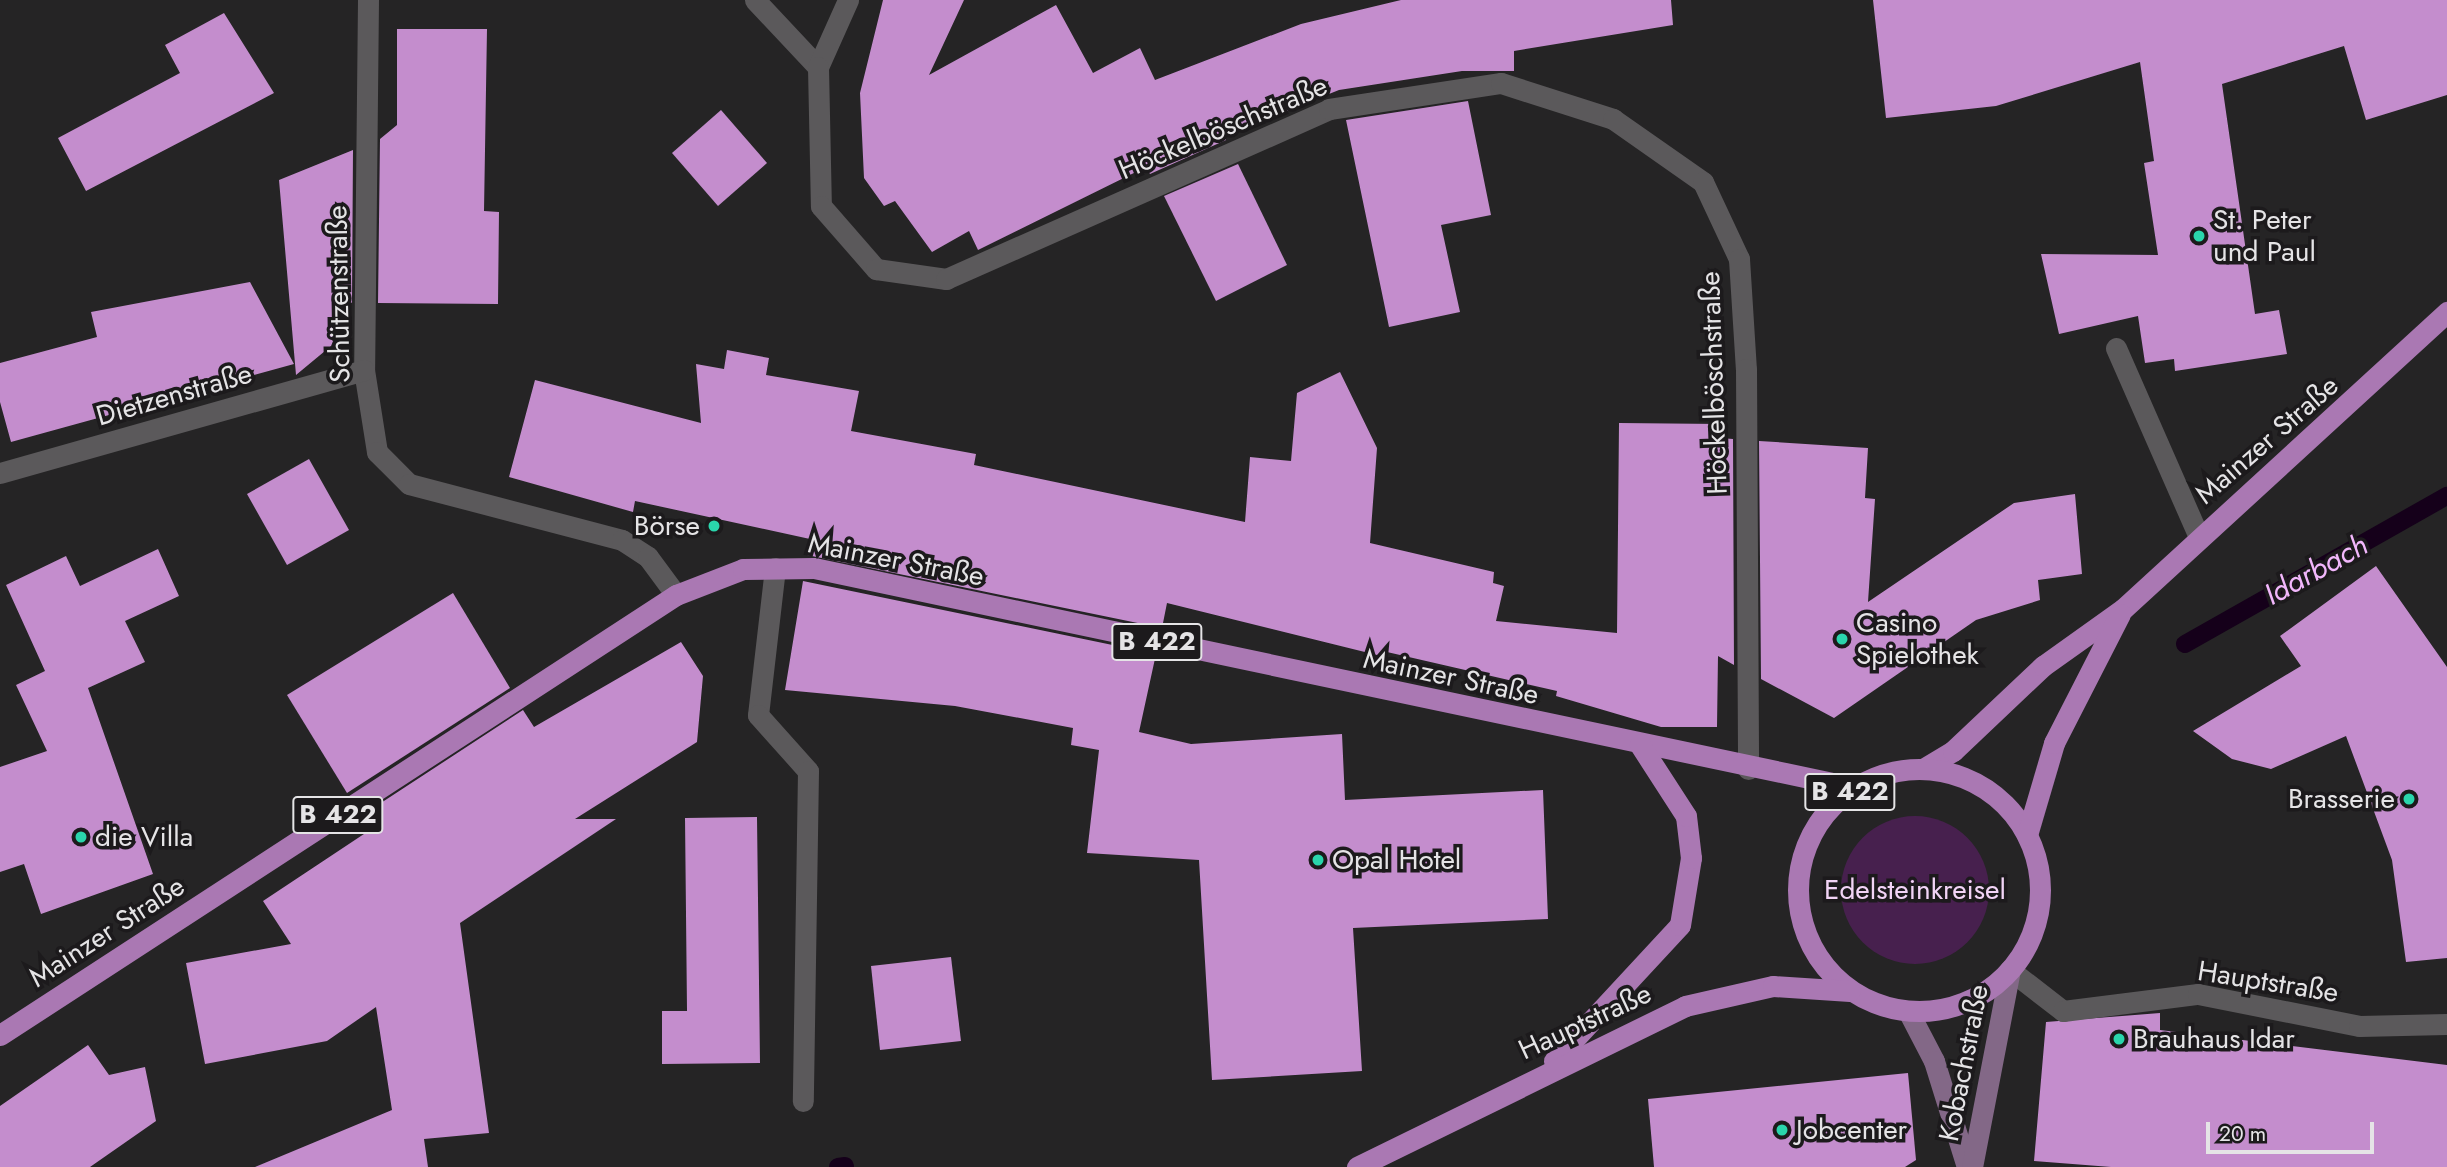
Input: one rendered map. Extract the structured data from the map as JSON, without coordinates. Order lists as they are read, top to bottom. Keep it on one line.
{"streets":{"main road":["Mainzer Straße","B 422","Hauptstraße"],"street":["Höckelböschstraße","Schützenstraße","Dietzenstraße","Kobachstraße"]},"crossings":[["Höckelböschstraße","Mainzer Straße"],["Schützenstraße","Dietzenstraße"],["Schützenstraße","Mainzer Straße"],["Mainzer Straße","B 422"],["Mainzer Straße","Hauptstraße"],["Mainzer Straße","Kobachstraße"],["B 422","Hauptstraße"],["B 422","Kobachstraße"],["Hauptstraße","Kobachstraße"]],"water":["Idarbach"],"parks":["Edelsteinkreisel"],"places":["St. Peter und Paul","Börse","Casino Spielothek","Brasserie","die Villa","Opal Hotel","Brauhaus Idar","Jobcenter"],"scale_bar":"20 m"}
